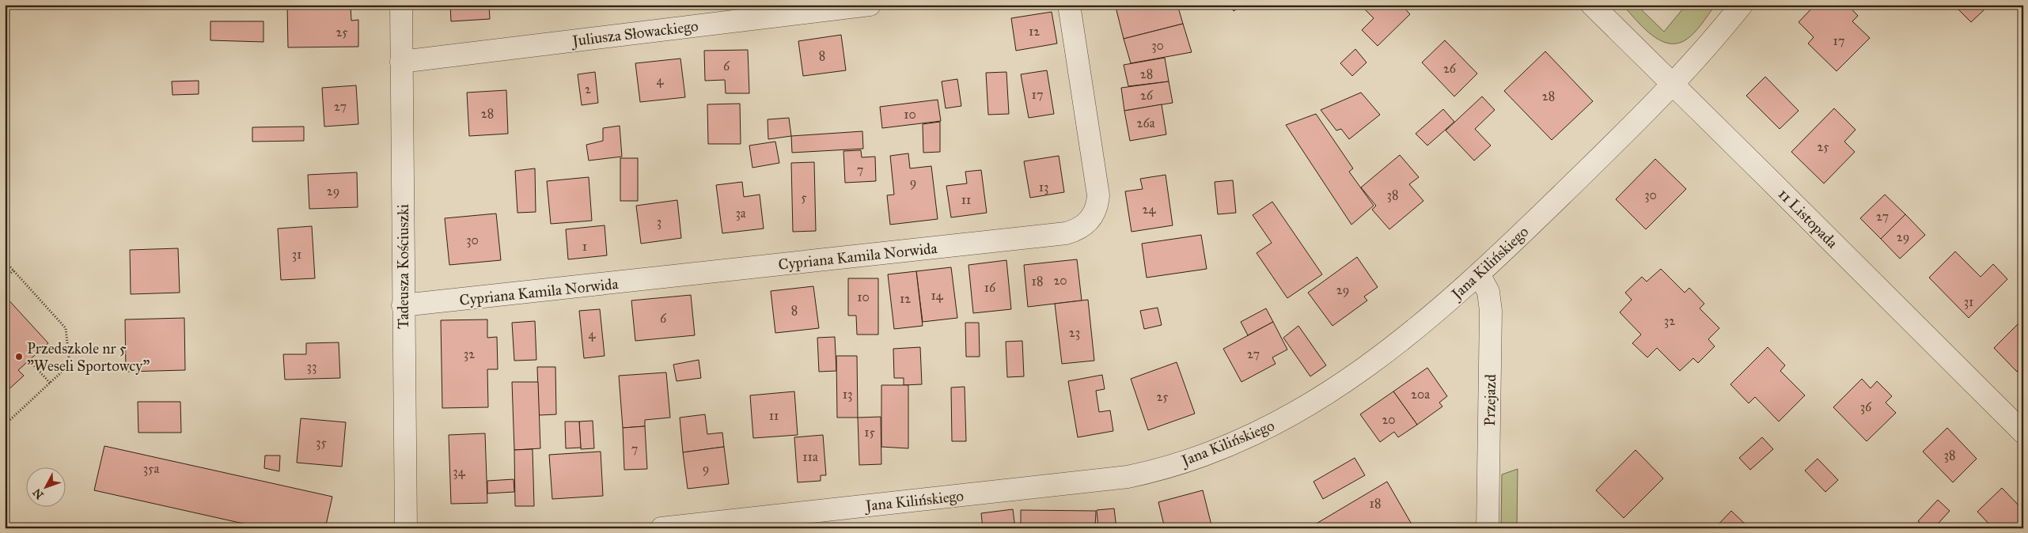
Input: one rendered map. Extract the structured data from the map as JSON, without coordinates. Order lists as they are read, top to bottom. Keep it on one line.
{"streets":{"street":["Juliusza Słowackiego","11 Listopada","Cypriana Kamila Norwida","Jana Kilińskiego","Tadeusza Kościuszki","Przejazd"]},"crossings":[["Juliusza Słowackiego","Tadeusza Kościuszki"],["11 Listopada","Jana Kilińskiego"],["Cypriana Kamila Norwida","Tadeusza Kościuszki"],["Jana Kilińskiego","Przejazd"]],"places":["Przedszkole nr 5 \"Weseli Sportowcy\""],"house_numbers":["12","25","17","30","8","6","26","28","4","2","17","26","28","27","28","10","26a","25","7","9","13","29","38","30","5","11","24","3a","27","3","29","30","1","31","20","18","16","29","14","10","12","31","8","6","32","23","4","32","27","33","13","20a","25","36","11","20","15","35","7","38","11a","35a","9","34","18"],"north":"bottom left"}
